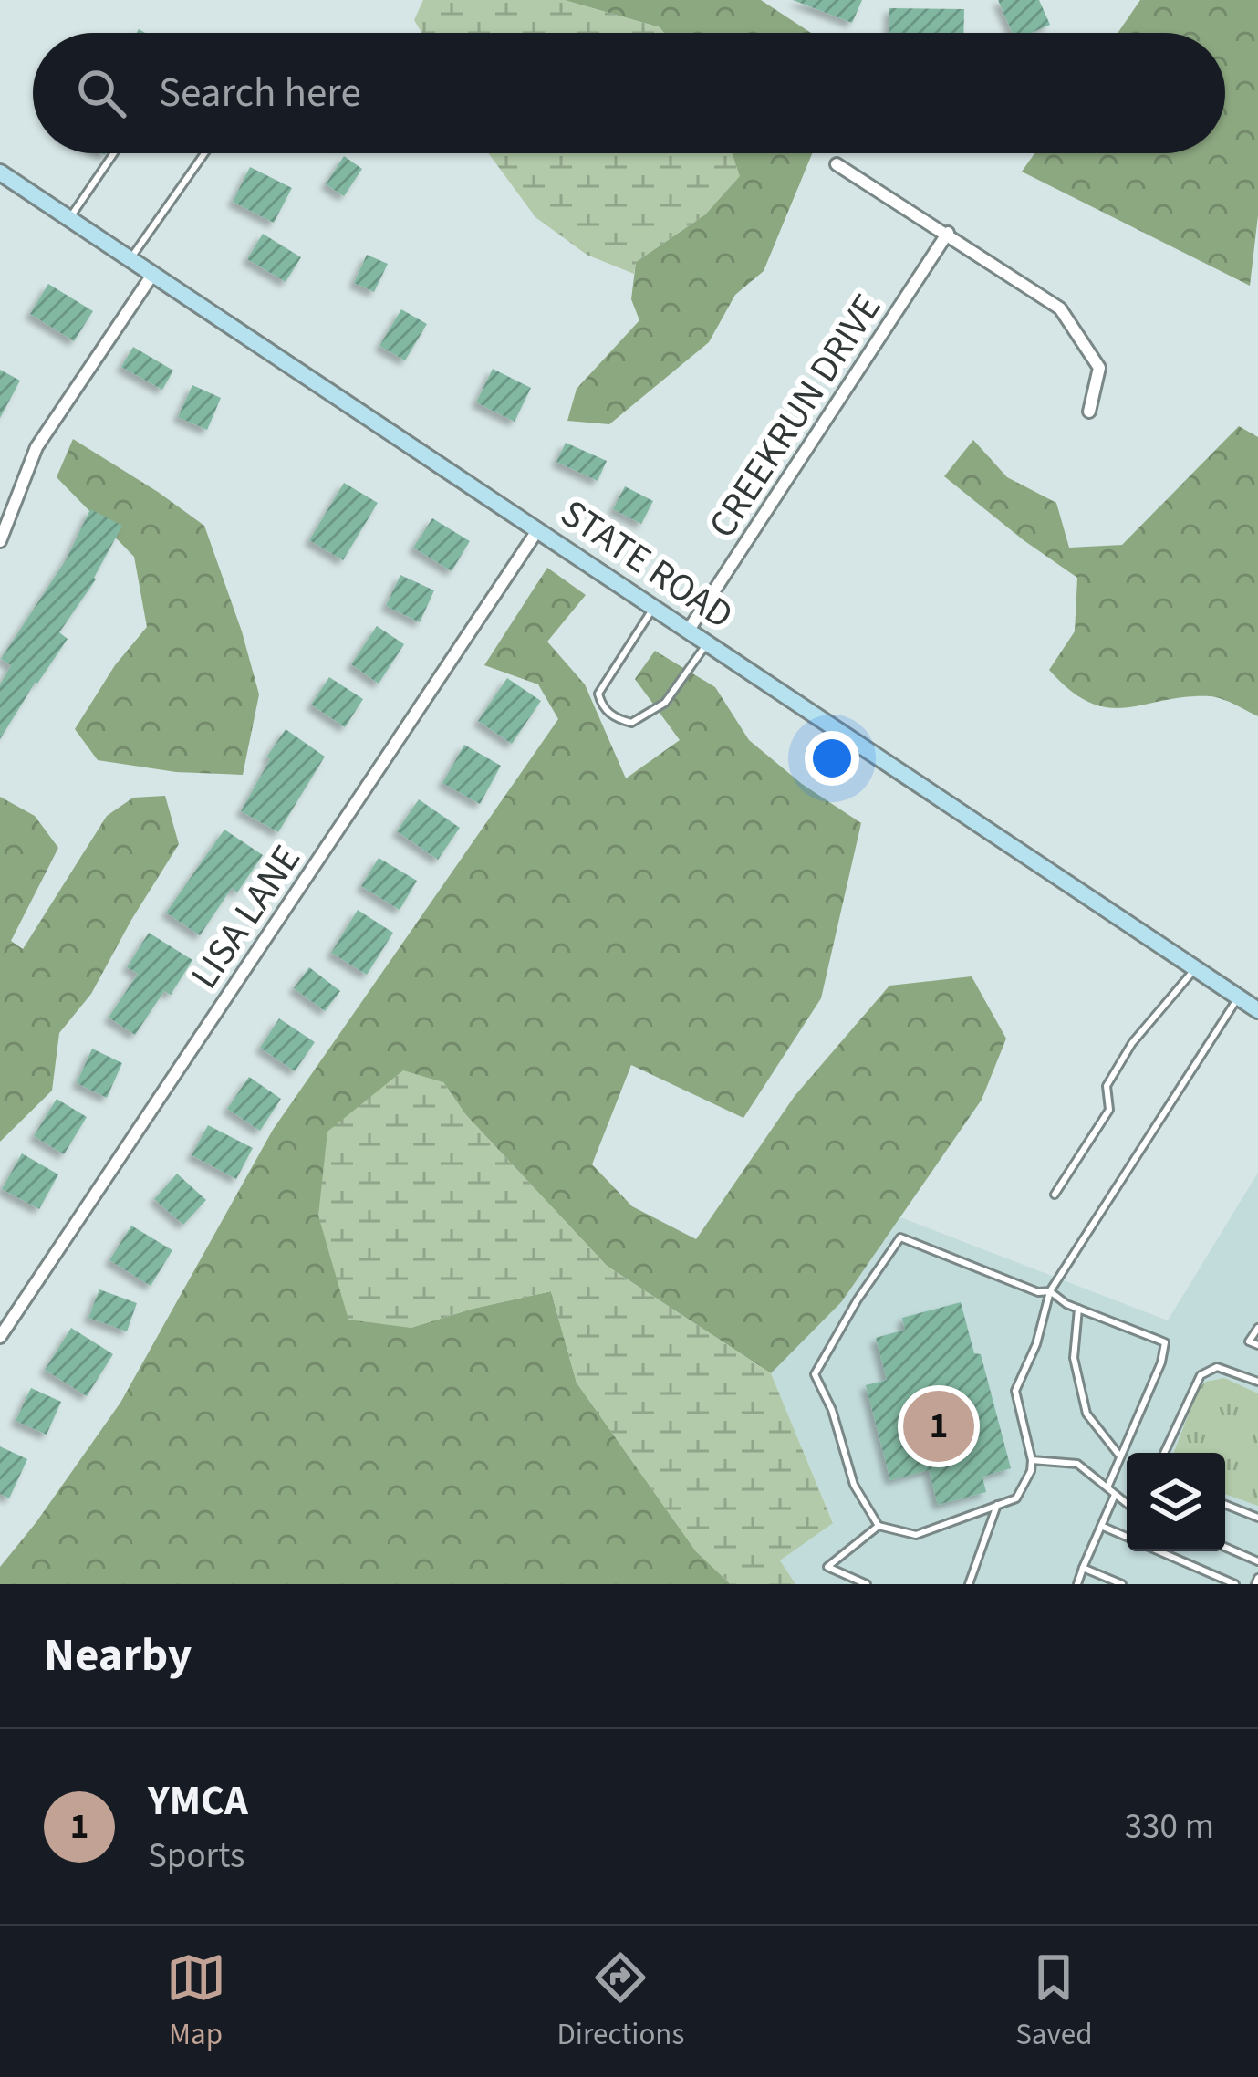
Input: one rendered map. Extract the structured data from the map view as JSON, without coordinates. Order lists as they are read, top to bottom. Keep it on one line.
{"streets":{"main road":["STATE ROAD"],"street":["CREEKRUN DRIVE","LISA LANE"]},"crossings":[["CREEKRUN DRIVE","STATE ROAD"],["STATE ROAD","LISA LANE"]],"page":{"search":"Search here","pins":"1","heading":"Nearby","list":[{"mark":"1","name":"YMCA","note":"Sports","value":"330 m"}],"nav":["Map","Directions","Saved"]}}
